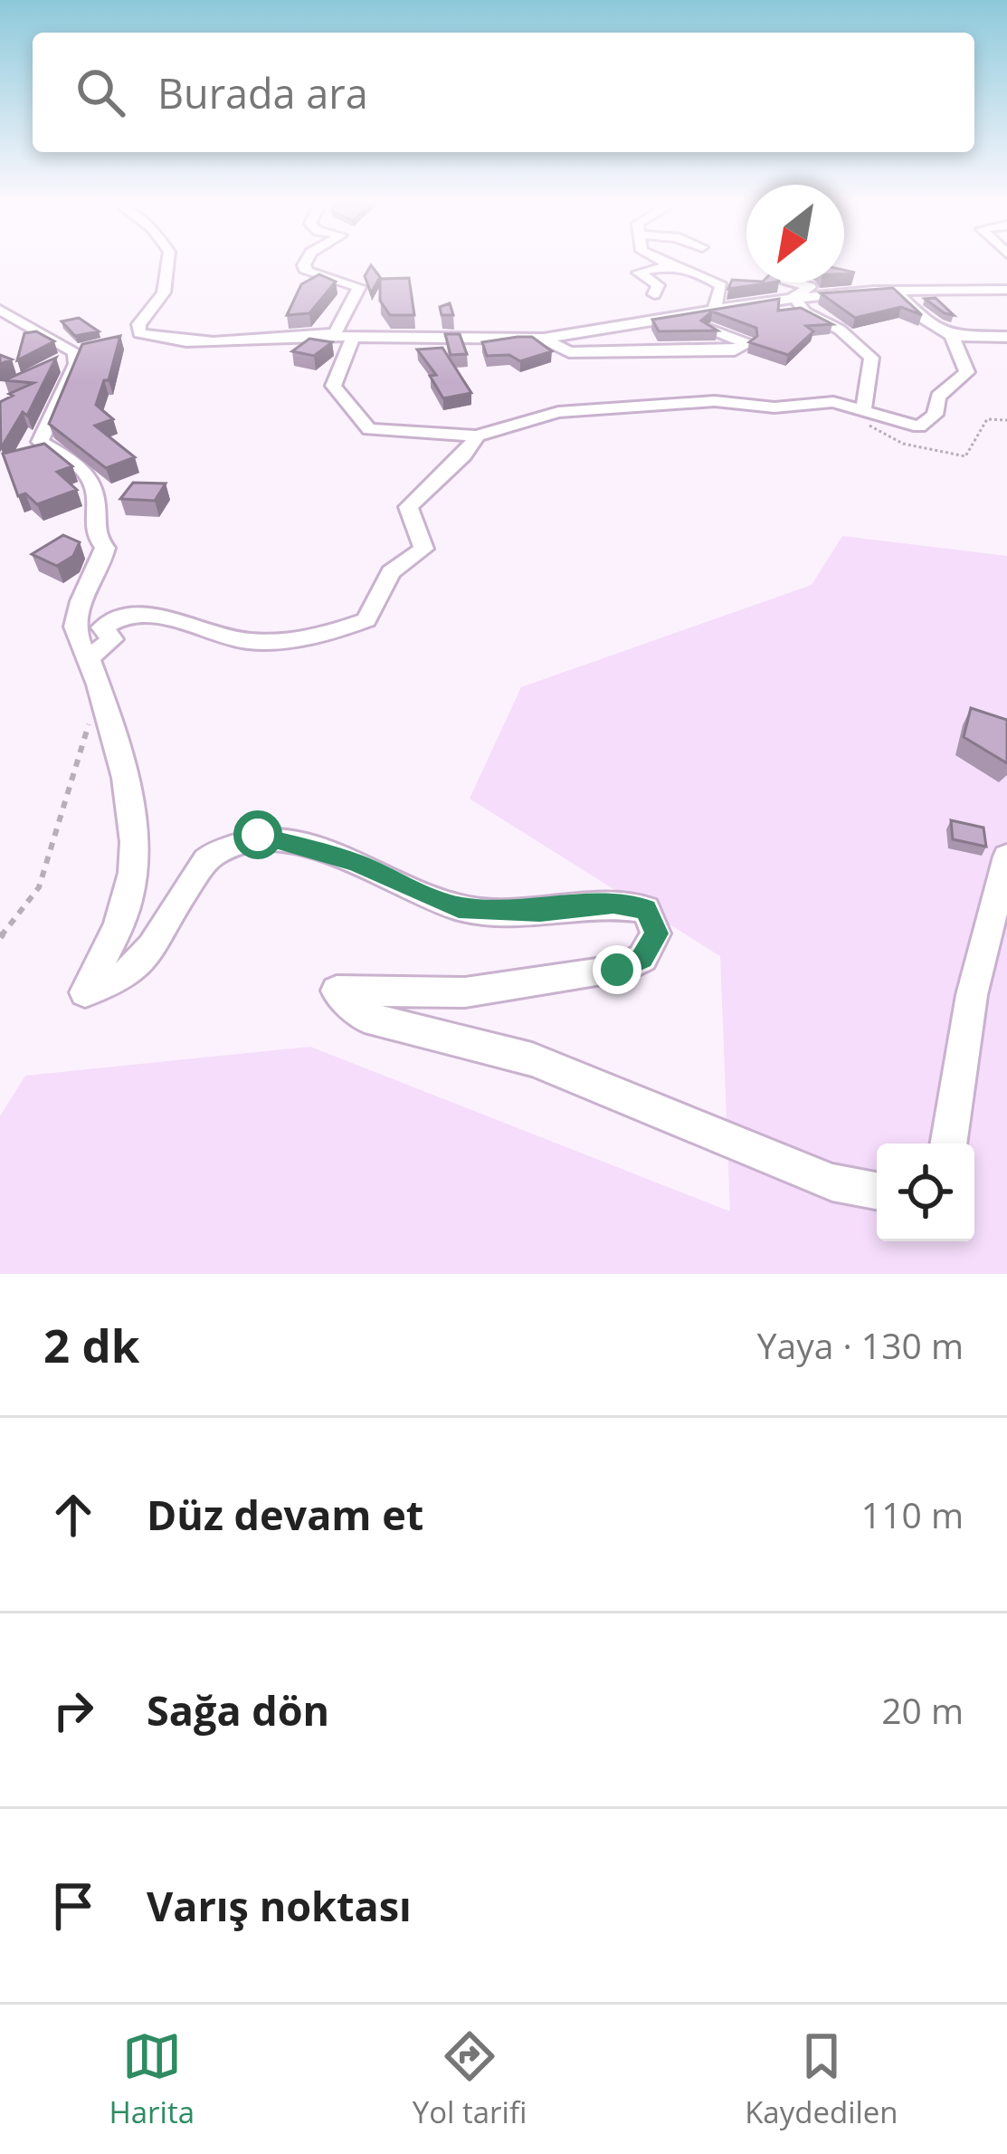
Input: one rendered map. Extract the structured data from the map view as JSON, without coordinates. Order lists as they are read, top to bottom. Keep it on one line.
{"north":"bottom left","page":{"search":"Burada ara","heading":["2 dk","Yaya · 130 m"],"list":[["Düz devam et","110 m"],["Sağa dön","20 m"],"Varış noktası"],"nav":["Harita","Yol tarifi","Kaydedilen"]}}
